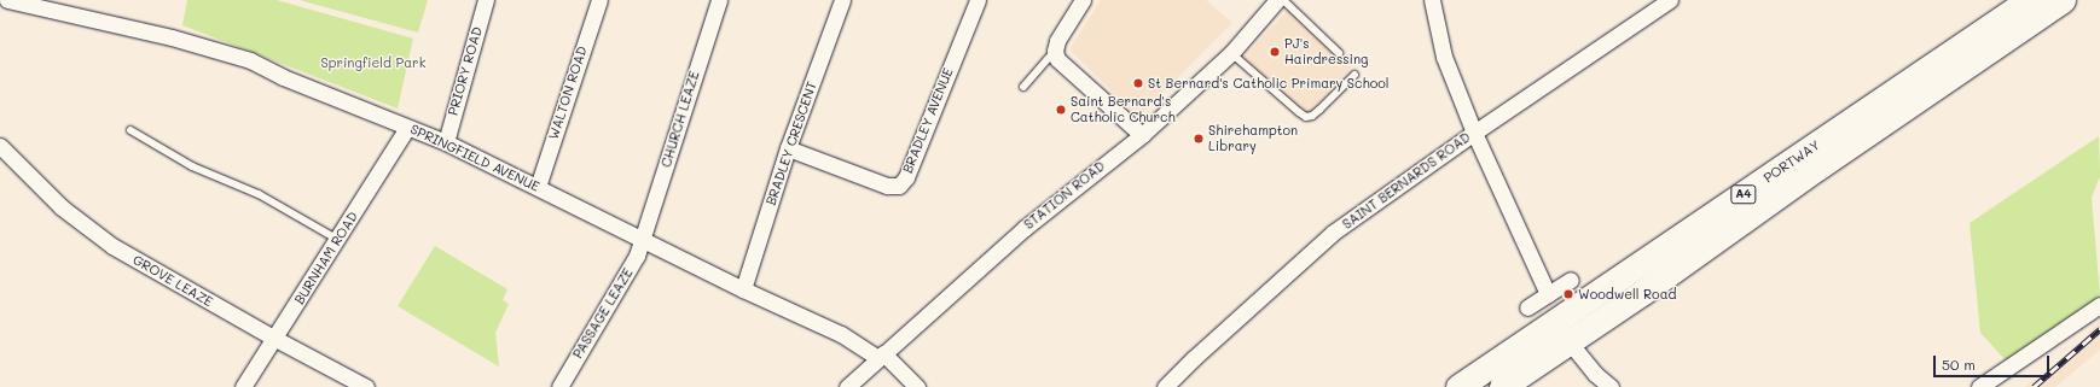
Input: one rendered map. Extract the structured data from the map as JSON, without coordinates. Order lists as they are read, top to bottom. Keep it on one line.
{"streets":{"highway":["PORTWAY","A4"],"street":["PRIORY ROAD","WALTON ROAD","CHURCH LEAZE","BRADLEY AVENUE","BRADLEY CRESCENT","SPRINGFIELD AVENUE","SAINT BERNARDS ROAD","STATION ROAD","BURNHAM ROAD","GROVE LEAZE","PASSAGE LEAZE"]},"crossings":[["PRIORY ROAD","SPRINGFIELD AVENUE"],["WALTON ROAD","SPRINGFIELD AVENUE"],["CHURCH LEAZE","SPRINGFIELD AVENUE"],["CHURCH LEAZE","PASSAGE LEAZE"],["BRADLEY AVENUE","BRADLEY CRESCENT"],["BRADLEY CRESCENT","SPRINGFIELD AVENUE"],["SPRINGFIELD AVENUE","STATION ROAD"],["SPRINGFIELD AVENUE","BURNHAM ROAD"],["SPRINGFIELD AVENUE","PASSAGE LEAZE"],["BURNHAM ROAD","GROVE LEAZE"]],"parks":["Springfield Park"],"places":["PJ's Hairdressing","St Bernard's Catholic Primary School","Saint Bernard's Catholic Church","Shirehampton Library","Woodwell Road"],"scale_bar":"50 m"}
